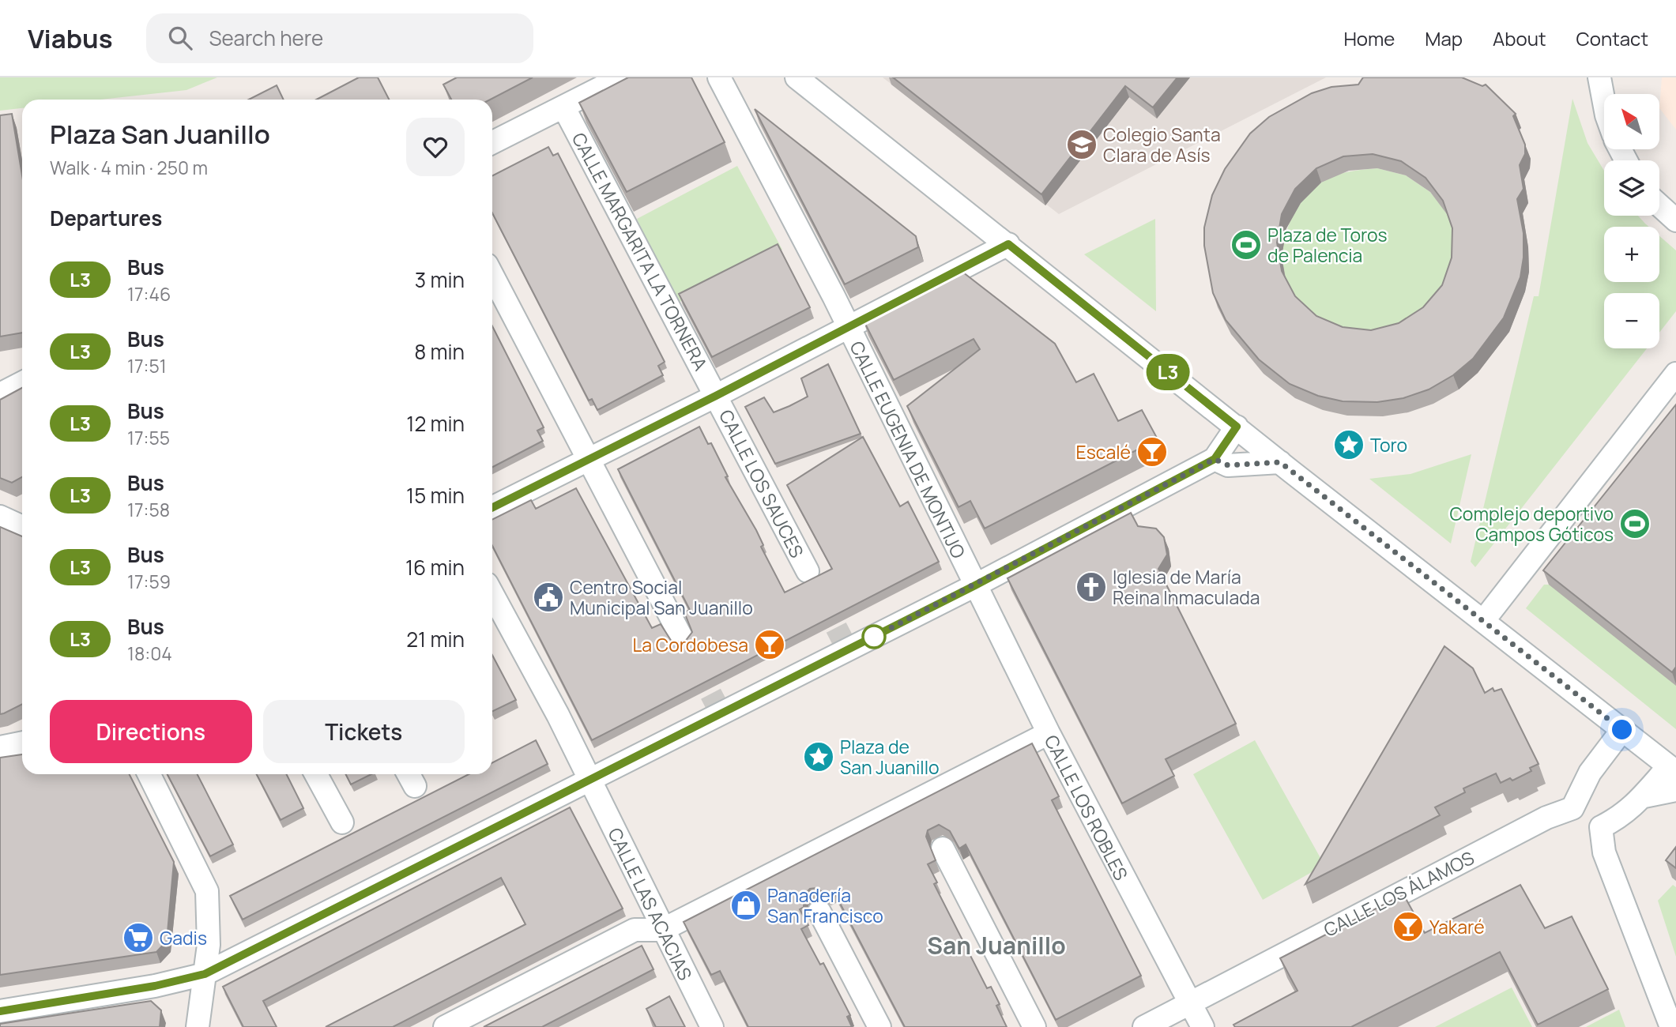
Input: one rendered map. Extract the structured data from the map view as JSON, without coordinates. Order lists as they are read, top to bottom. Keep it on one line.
{"streets":{"street":["CALLE MARGARITA LA TORNERA","CALLE EUGENIA DE MONTIJO","CALLE LOS SAUCES","CALLE LOS ROBLES","CALLE LOS ÁLAMOS","CALLE LAS ACACIAS"]},"crossings":[["CALLE MARGARITA LA TORNERA","CALLE LOS SAUCES"],["CALLE EUGENIA DE MONTIJO","CALLE LOS ROBLES"],["CALLE LOS ROBLES","CALLE LOS ÁLAMOS"]],"districts":["San Juanillo"],"places":{"school or university":["Colegio Santa Clara de Asís"],"sports":["Plaza de Toros de Palencia","Complejo deportivo Campos Góticos"],"place":["Toro","Plaza de San Juanillo"],"bar":["Escalé","La Cordobesa","Yakaré"],"church":["Iglesia de María Reina Inmaculada"],"public building":["Centro Social Municipal San Juanillo"],"shop":["Panadería San Francisco"],"supermarket":["Gadis"]},"lines":["bus line L3"],"north":"top left","page":{"header":"Viabus","search":"Search here","nav":["Home","Map","About","Contact"],"on_map":"L3","map_buttons":["+","−"],"heading":[["Plaza San Juanillo","Walk · 4 min · 250 m"],"Departures"],"list":[{"mark":"L3","name":"Bus","note":"17:46","value":"3 min"},{"mark":"L3","name":"Bus","note":"17:51","value":"8 min"},{"mark":"L3","name":"Bus","note":"17:55","value":"12 min"},{"mark":"L3","name":"Bus","note":"17:58","value":"15 min"},{"mark":"L3","name":"Bus","note":"17:59","value":"16 min"},{"mark":"L3","name":"Bus","note":"18:04","value":"21 min"}],"buttons":["Directions","Tickets"]}}
